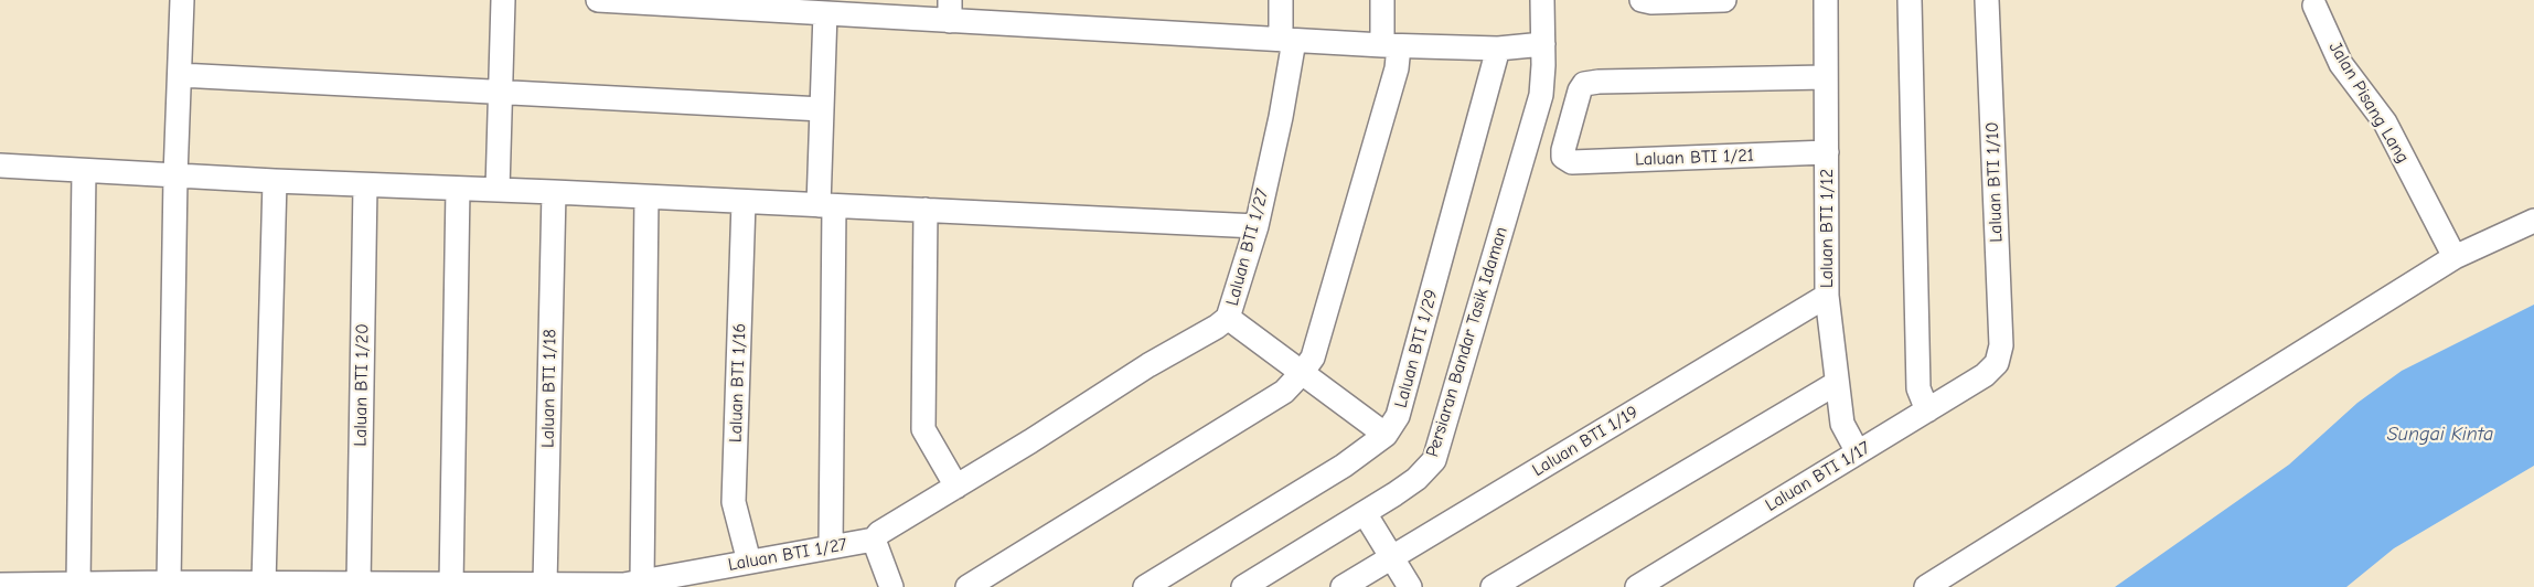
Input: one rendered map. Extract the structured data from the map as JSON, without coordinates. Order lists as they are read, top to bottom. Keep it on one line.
{"streets":{"street":["Jalan Pisang Lang","Laluan BTI 1/21","Laluan BTI 1/10","Laluan BTI 1/12","Laluan BTI 1/27","Persiaran Bandar Tasik Idaman","Laluan BTI 1/29","Laluan BTI 1/16","Laluan BTI 1/20","Laluan BTI 1/18","Laluan BTI 1/19","Laluan BTI 1/17"]},"crossings":[["Laluan BTI 1/21","Laluan BTI 1/12"],["Laluan BTI 1/10","Laluan BTI 1/17"],["Laluan BTI 1/12","Laluan BTI 1/19"],["Laluan BTI 1/12","Laluan BTI 1/17"],["Laluan BTI 1/27","Laluan BTI 1/16"],["Laluan BTI 1/27","Laluan BTI 1/20"],["Laluan BTI 1/27","Laluan BTI 1/18"]],"water":["Sungai Kinta"]}
